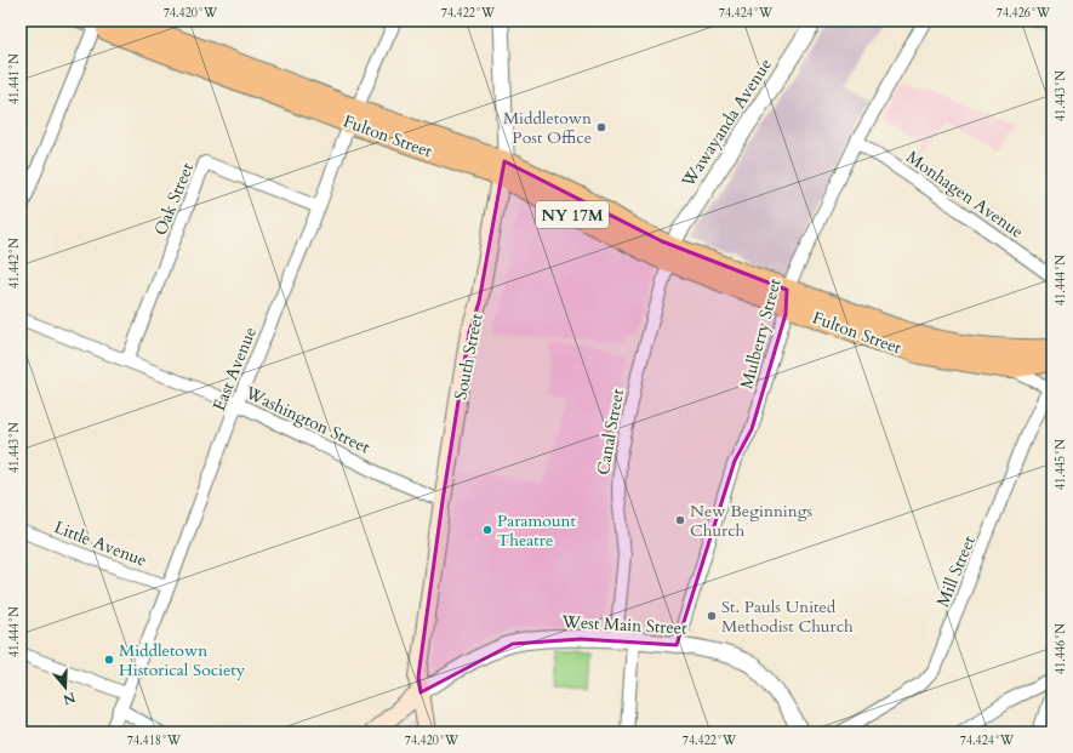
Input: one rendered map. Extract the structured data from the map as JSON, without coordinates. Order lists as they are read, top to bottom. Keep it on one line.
{"streets":{"main road":["Fulton Street","NY 17M","South Street"],"street":["Wawayanda Avenue","Monhagen Avenue","Oak Street","Mulberry Street","East Avenue","Washington Street","Canal Street","Little Avenue","Mill Street","West Main Street"]},"crossings":[["Wawayanda Avenue","Fulton Street"],["Wawayanda Avenue","Canal Street"],["Fulton Street","Mulberry Street"],["Fulton Street","South Street"],["Fulton Street","East Avenue"],["Fulton Street","Canal Street"],["Monhagen Avenue","Mulberry Street"],["Oak Street","East Avenue"],["Oak Street","Washington Street"],["Mulberry Street","West Main Street"],["South Street","Washington Street"],["South Street","West Main Street"],["East Avenue","Washington Street"],["East Avenue","Little Avenue"],["Canal Street","West Main Street"]],"places":["Middletown Post Office","New Beginnings Church","Paramount Theatre","St. Pauls United Methodist Church","Middletown Historical Society"],"north":"bottom","coordinates":["74.420°W","74.422°W","74.424°W","74.426°W","41.441°N","41.443°N","41.442°N","41.444°N","41.445°N","41.446°N","74.418°W"]}
